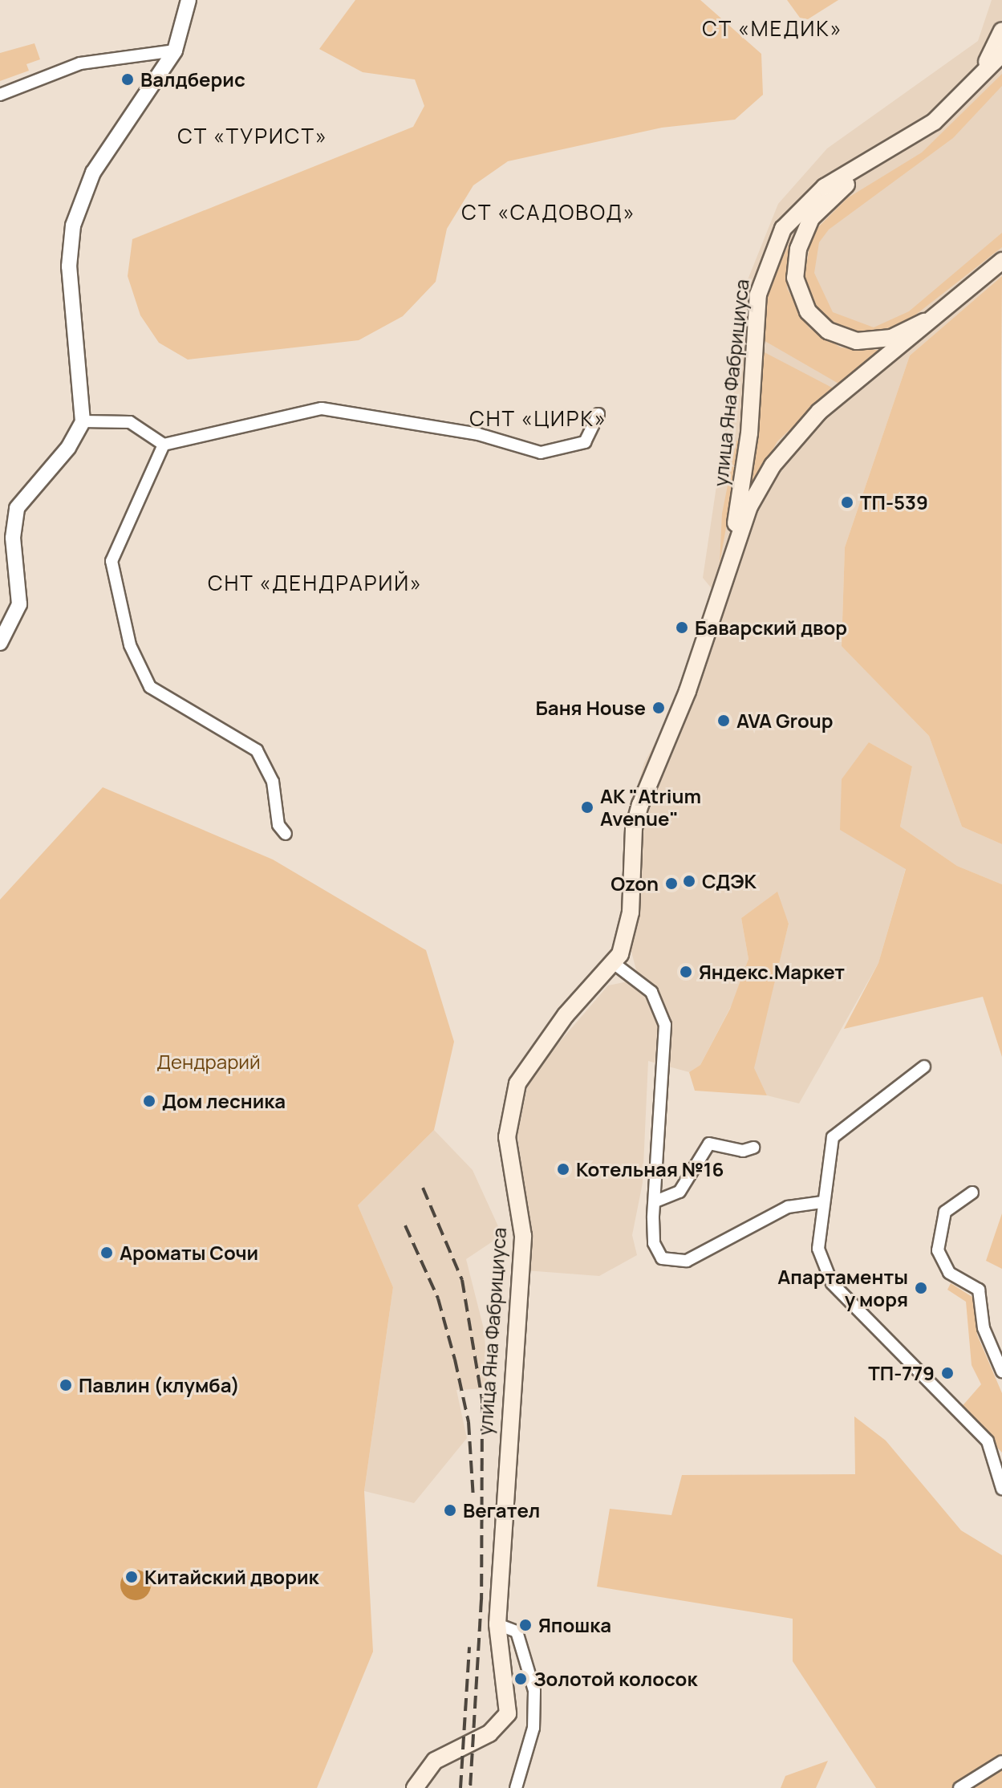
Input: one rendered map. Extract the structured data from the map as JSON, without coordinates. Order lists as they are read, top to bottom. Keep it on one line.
{"streets":{"main road":["улица Яна Фабрициуса"]},"districts":["СТ «МЕДИК»","СТ «ТУРИСТ»","СТ «САДОВОД»","СНТ «ЦИРК»","СНТ «ДЕНДРАРИЙ»"],"parks":["Дендрарий"],"places":["Валдберис","ТП-539","Баварский двор","Баня House","AVA Group","АК \"Atrium Avenue\"","СДЭК","Ozon","Яндекс.Маркет","Дом лесника","Котельная №16","Ароматы Сочи","Апартаменты у моря","ТП-779","Павлин (клумба)","Вегател","Китайский дворик","Япошка","Золотой колосок"]}
